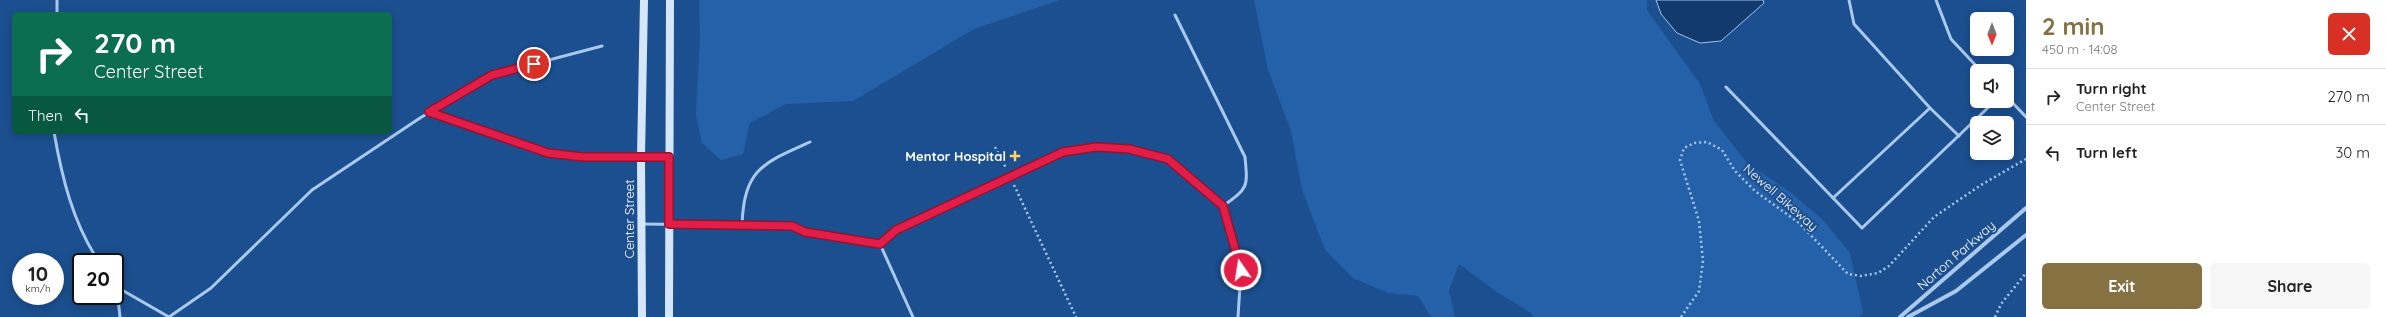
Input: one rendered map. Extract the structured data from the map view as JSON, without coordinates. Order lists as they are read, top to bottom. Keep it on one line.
{"streets":{"main road":["Center Street"],"street":["Norton Parkway"],"path":["Newell Bikeway"]},"places":{"health":["Mentor Hospital"]},"north":"bottom","page":{"heading":["2 min","450 m · 14:08"],"turn":["270 m","Center Street"],"list":[{"name":"Turn right","note":"Center Street","value":"270 m"},{"name":"Turn left","value":"30 m"}],"then":"Then","speed":"10 km/h","limit":"20","buttons":["Exit","Share"]}}
